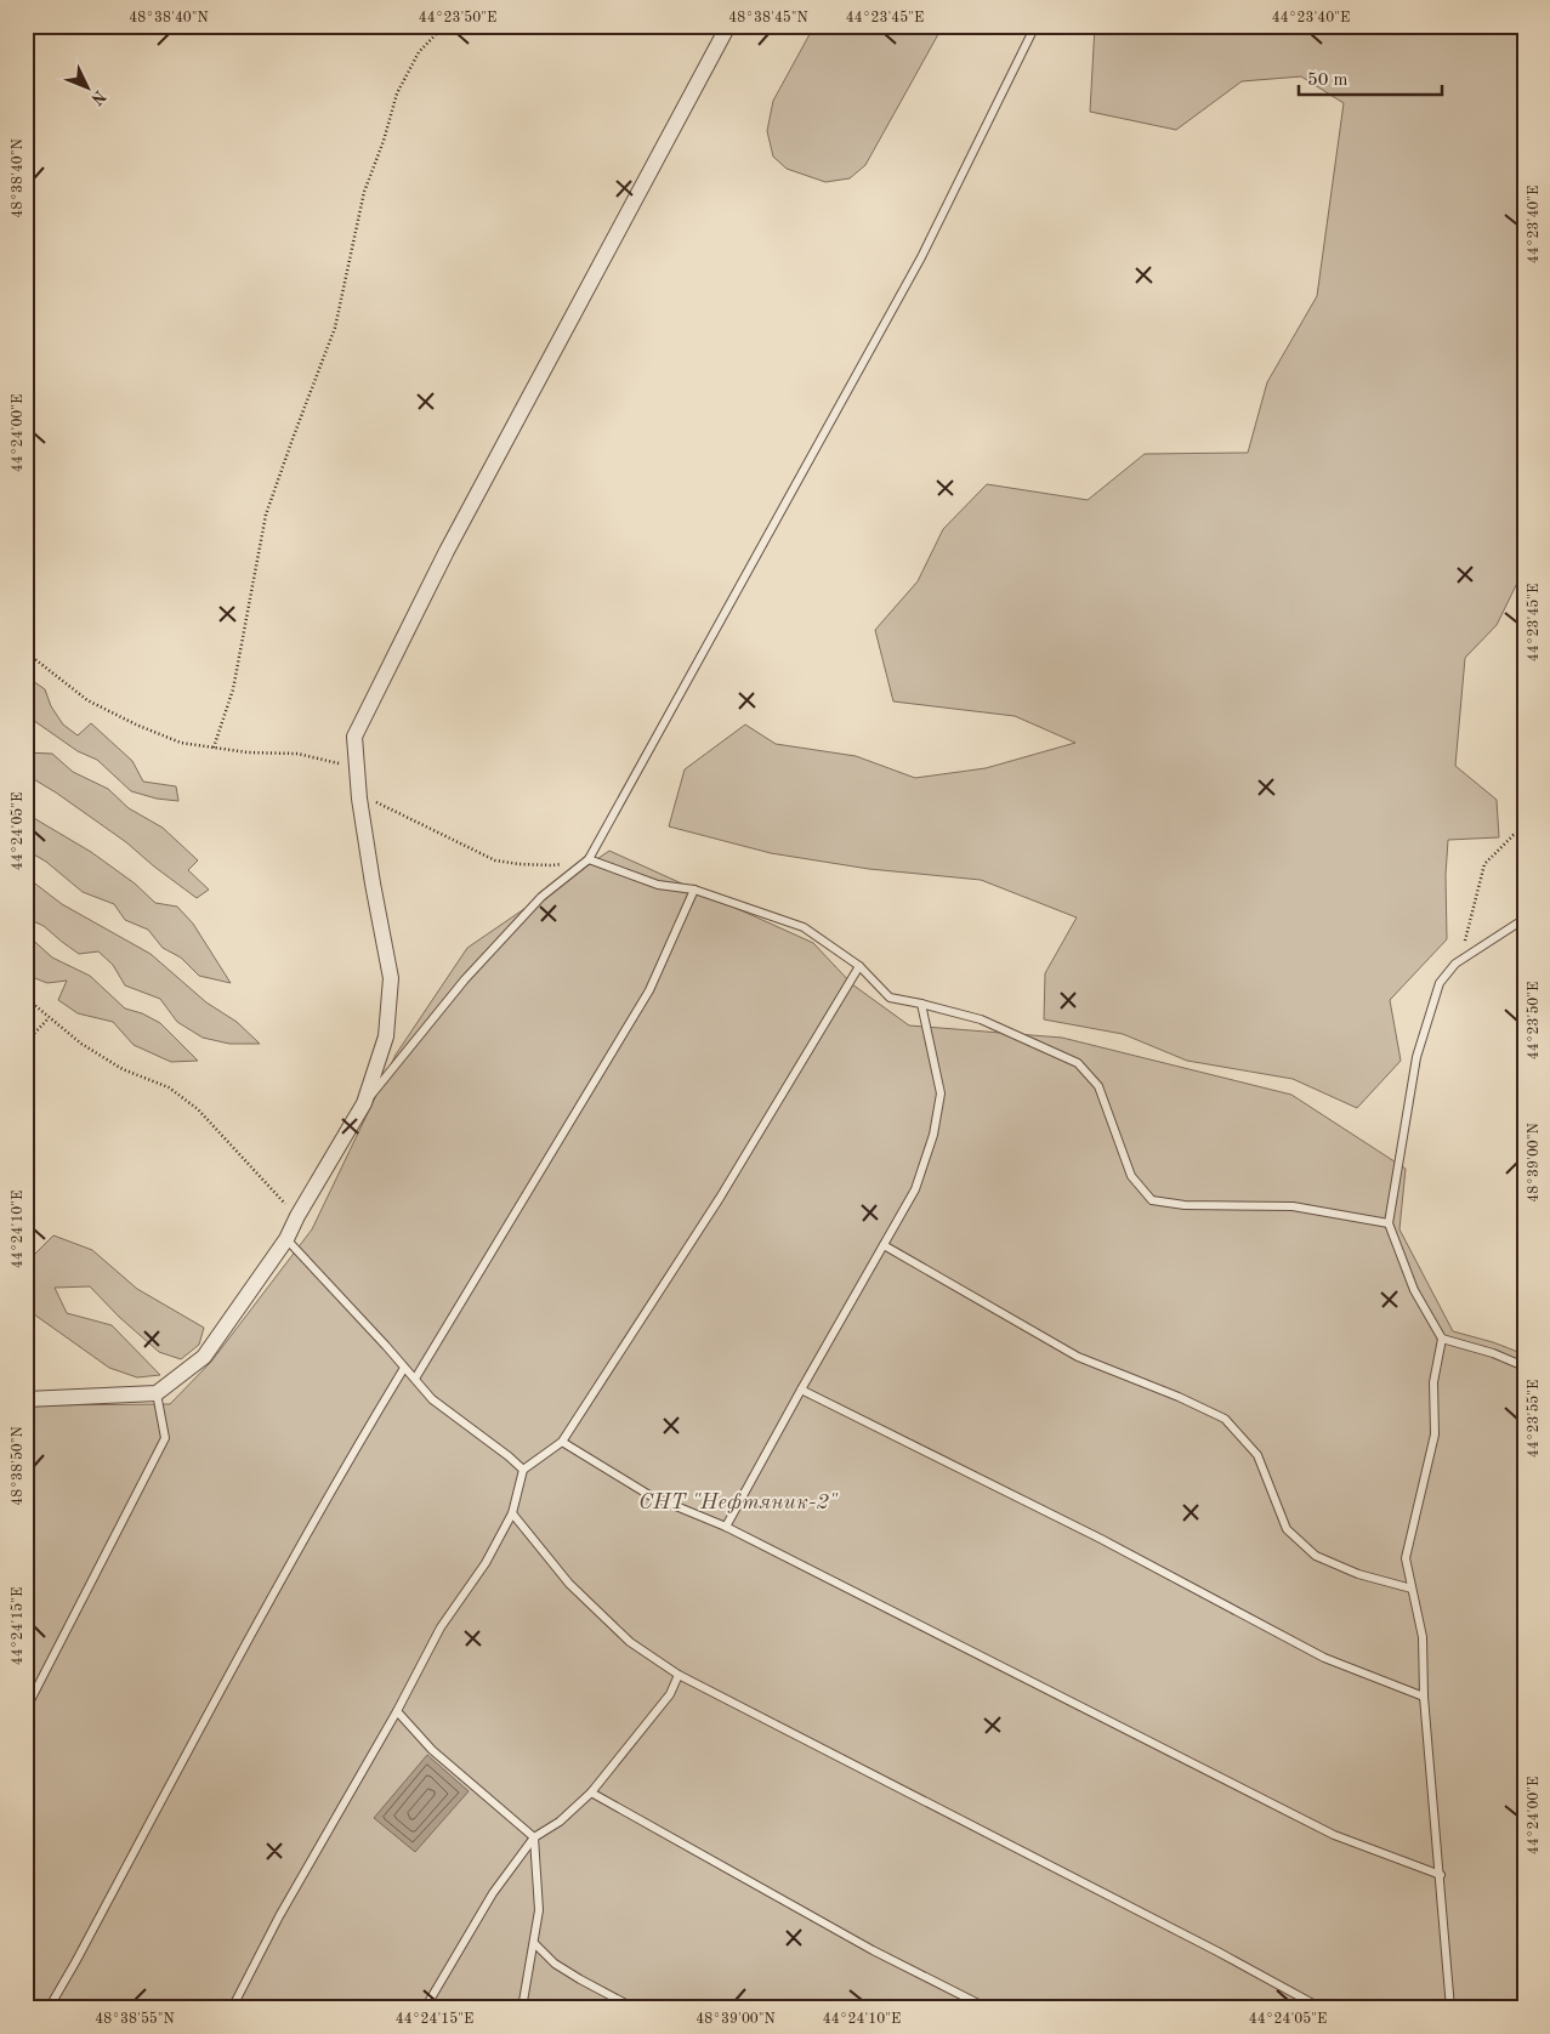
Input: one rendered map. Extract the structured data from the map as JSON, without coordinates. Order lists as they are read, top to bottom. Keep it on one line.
{"parks":["СНТ \"Нефтяник-2\""],"scale_bar":"50 m","north":"bottom right","coordinates":["48°38'40\"N","44°23'50\"E","48°38'45\"N","44°23'45\"E","44°23'40\"E","44°24'00\"E","44°24'05\"E","48°39'00\"N","44°24'10\"E","44°23'55\"E","48°38'50\"N","44°24'15\"E","48°38'55\"N"]}
